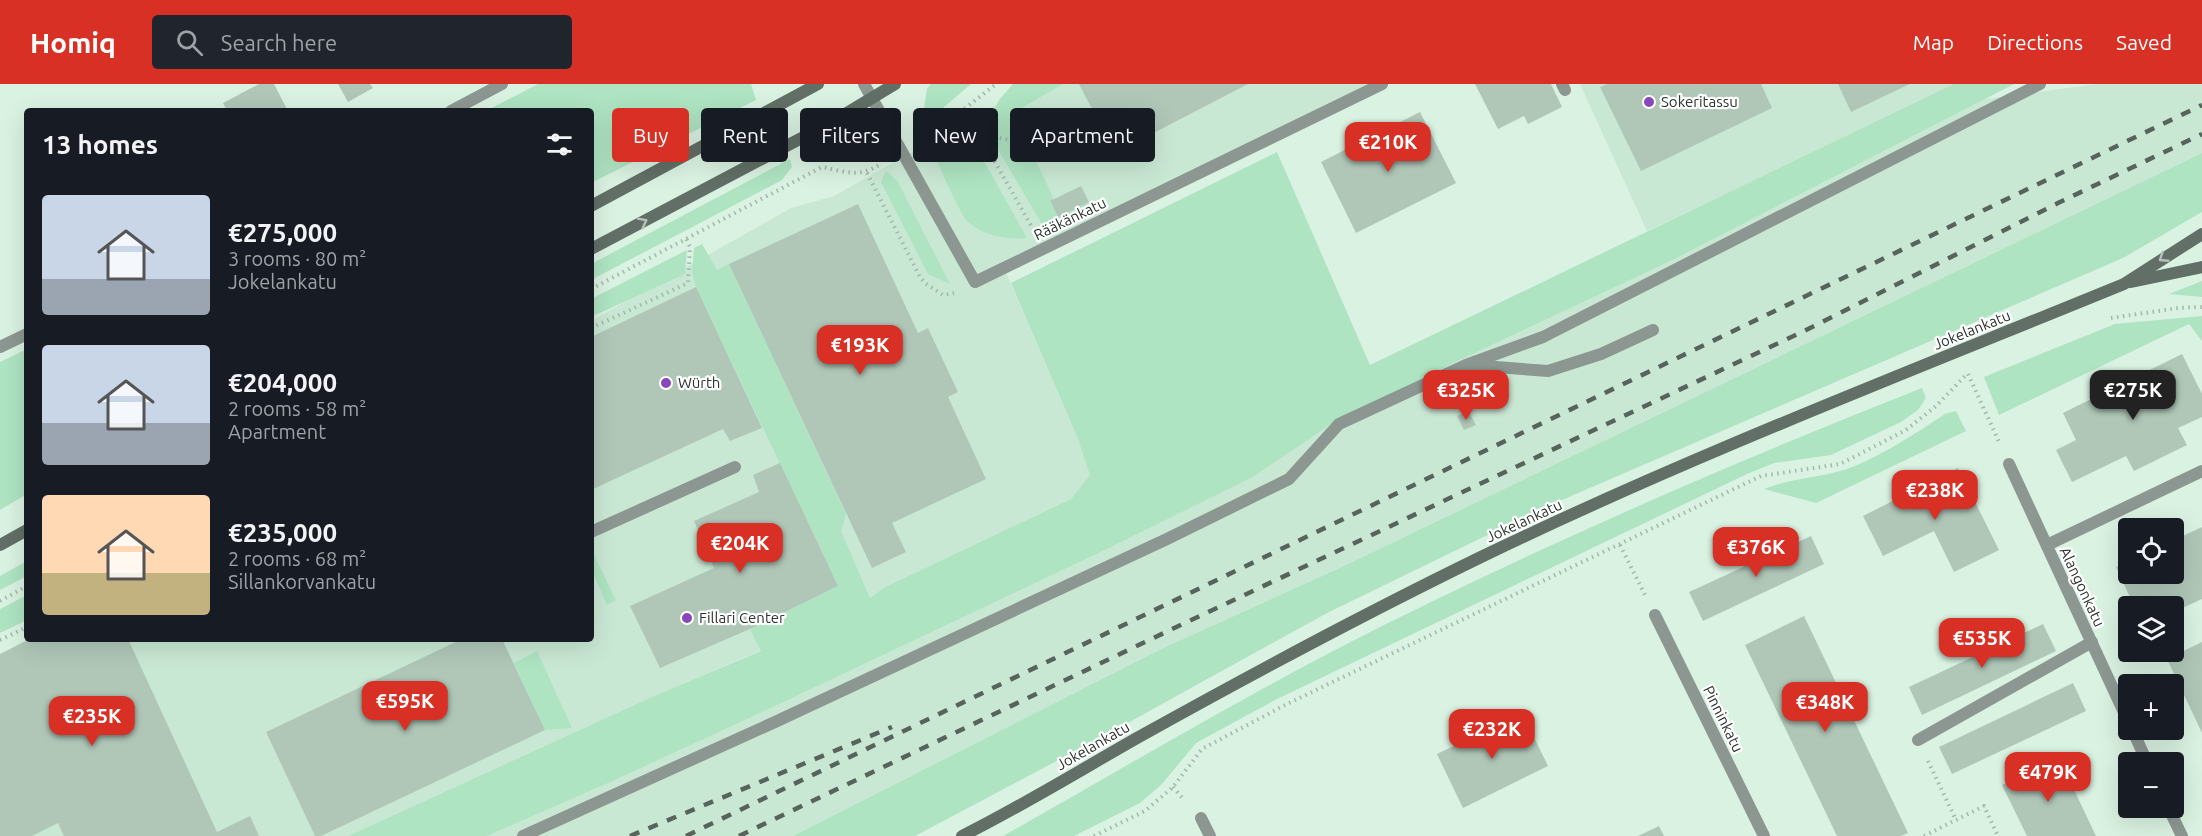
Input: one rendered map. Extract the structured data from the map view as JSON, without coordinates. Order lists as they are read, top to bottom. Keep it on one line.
{"streets":{"street":["Rääkänkatu","Jokelankatu","Alangonkatu","Pinninkatu"]},"places":["Sokeritassu","Würth","Fillari Center"],"page":{"header":"Homiq","search":"Search here","nav":["Map","Directions","Saved"],"chip":["Buy","Rent","Filters","New","Apartment"],"heading":"13 homes","price":["€210K","€193K","€325K","€275K","€238K","€204K","€376K","€535K","€595K","€348K","€235K","€232K","€479K"],"list":[{"name":"€275,000","note":"3 rooms · 80 m² · Jokelankatu"},{"name":"€204,000","note":"2 rooms · 58 m² · Apartment"},{"name":"€235,000","note":"2 rooms · 68 m² · Sillankorvankatu"}],"map_buttons":["+","−"]}}
